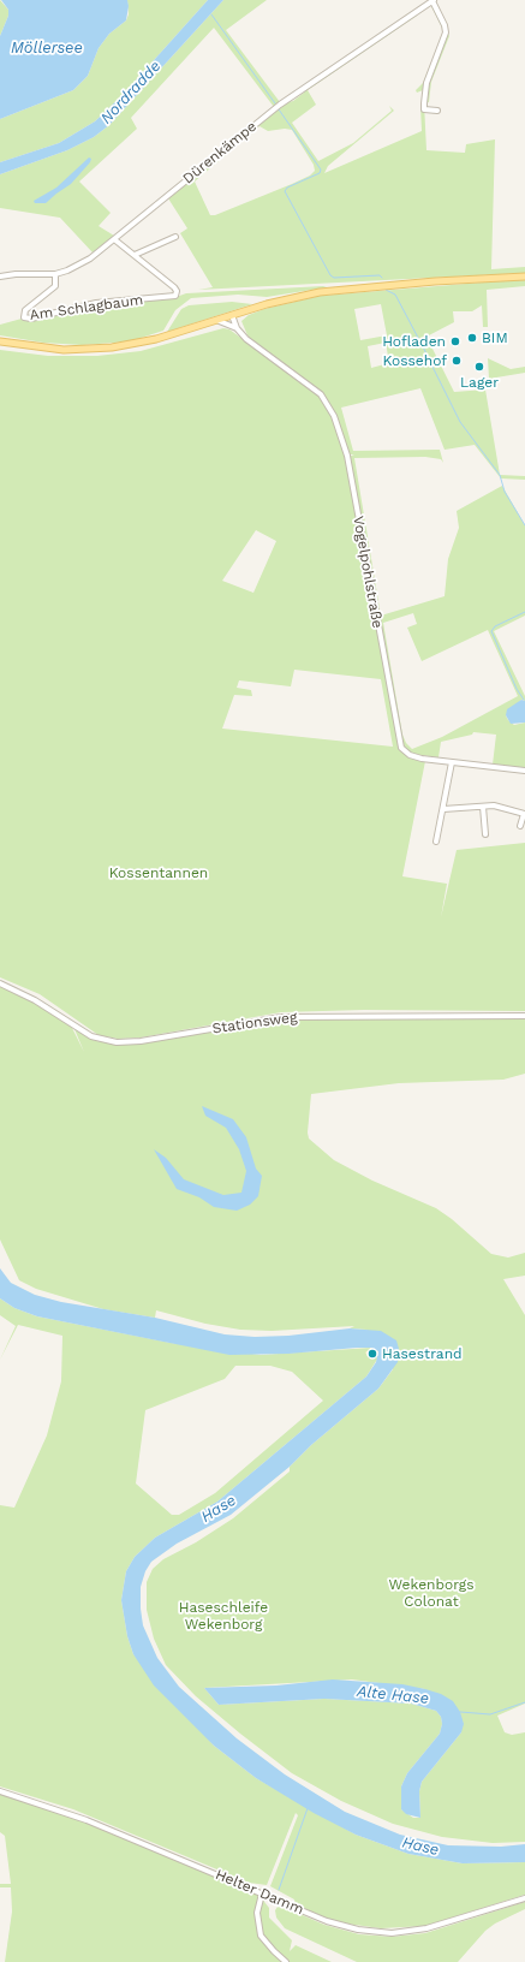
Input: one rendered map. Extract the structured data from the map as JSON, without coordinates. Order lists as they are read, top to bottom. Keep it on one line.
{"streets":{"street":["Dürenkämpe","Am Schlagbaum","Vogelpohlstraße","Stationsweg","Helter Damm"]},"crossings":[["Dürenkämpe","Am Schlagbaum"]],"water":["Möllersee","Nordradde","Hase","Alte Hase"],"parks":["Kossentannen","Wekenborgs Colonat","Haseschleife Wekenborg"],"places":["BIM","Hofladen","Kossehof","Lager","Hasestrand"]}
